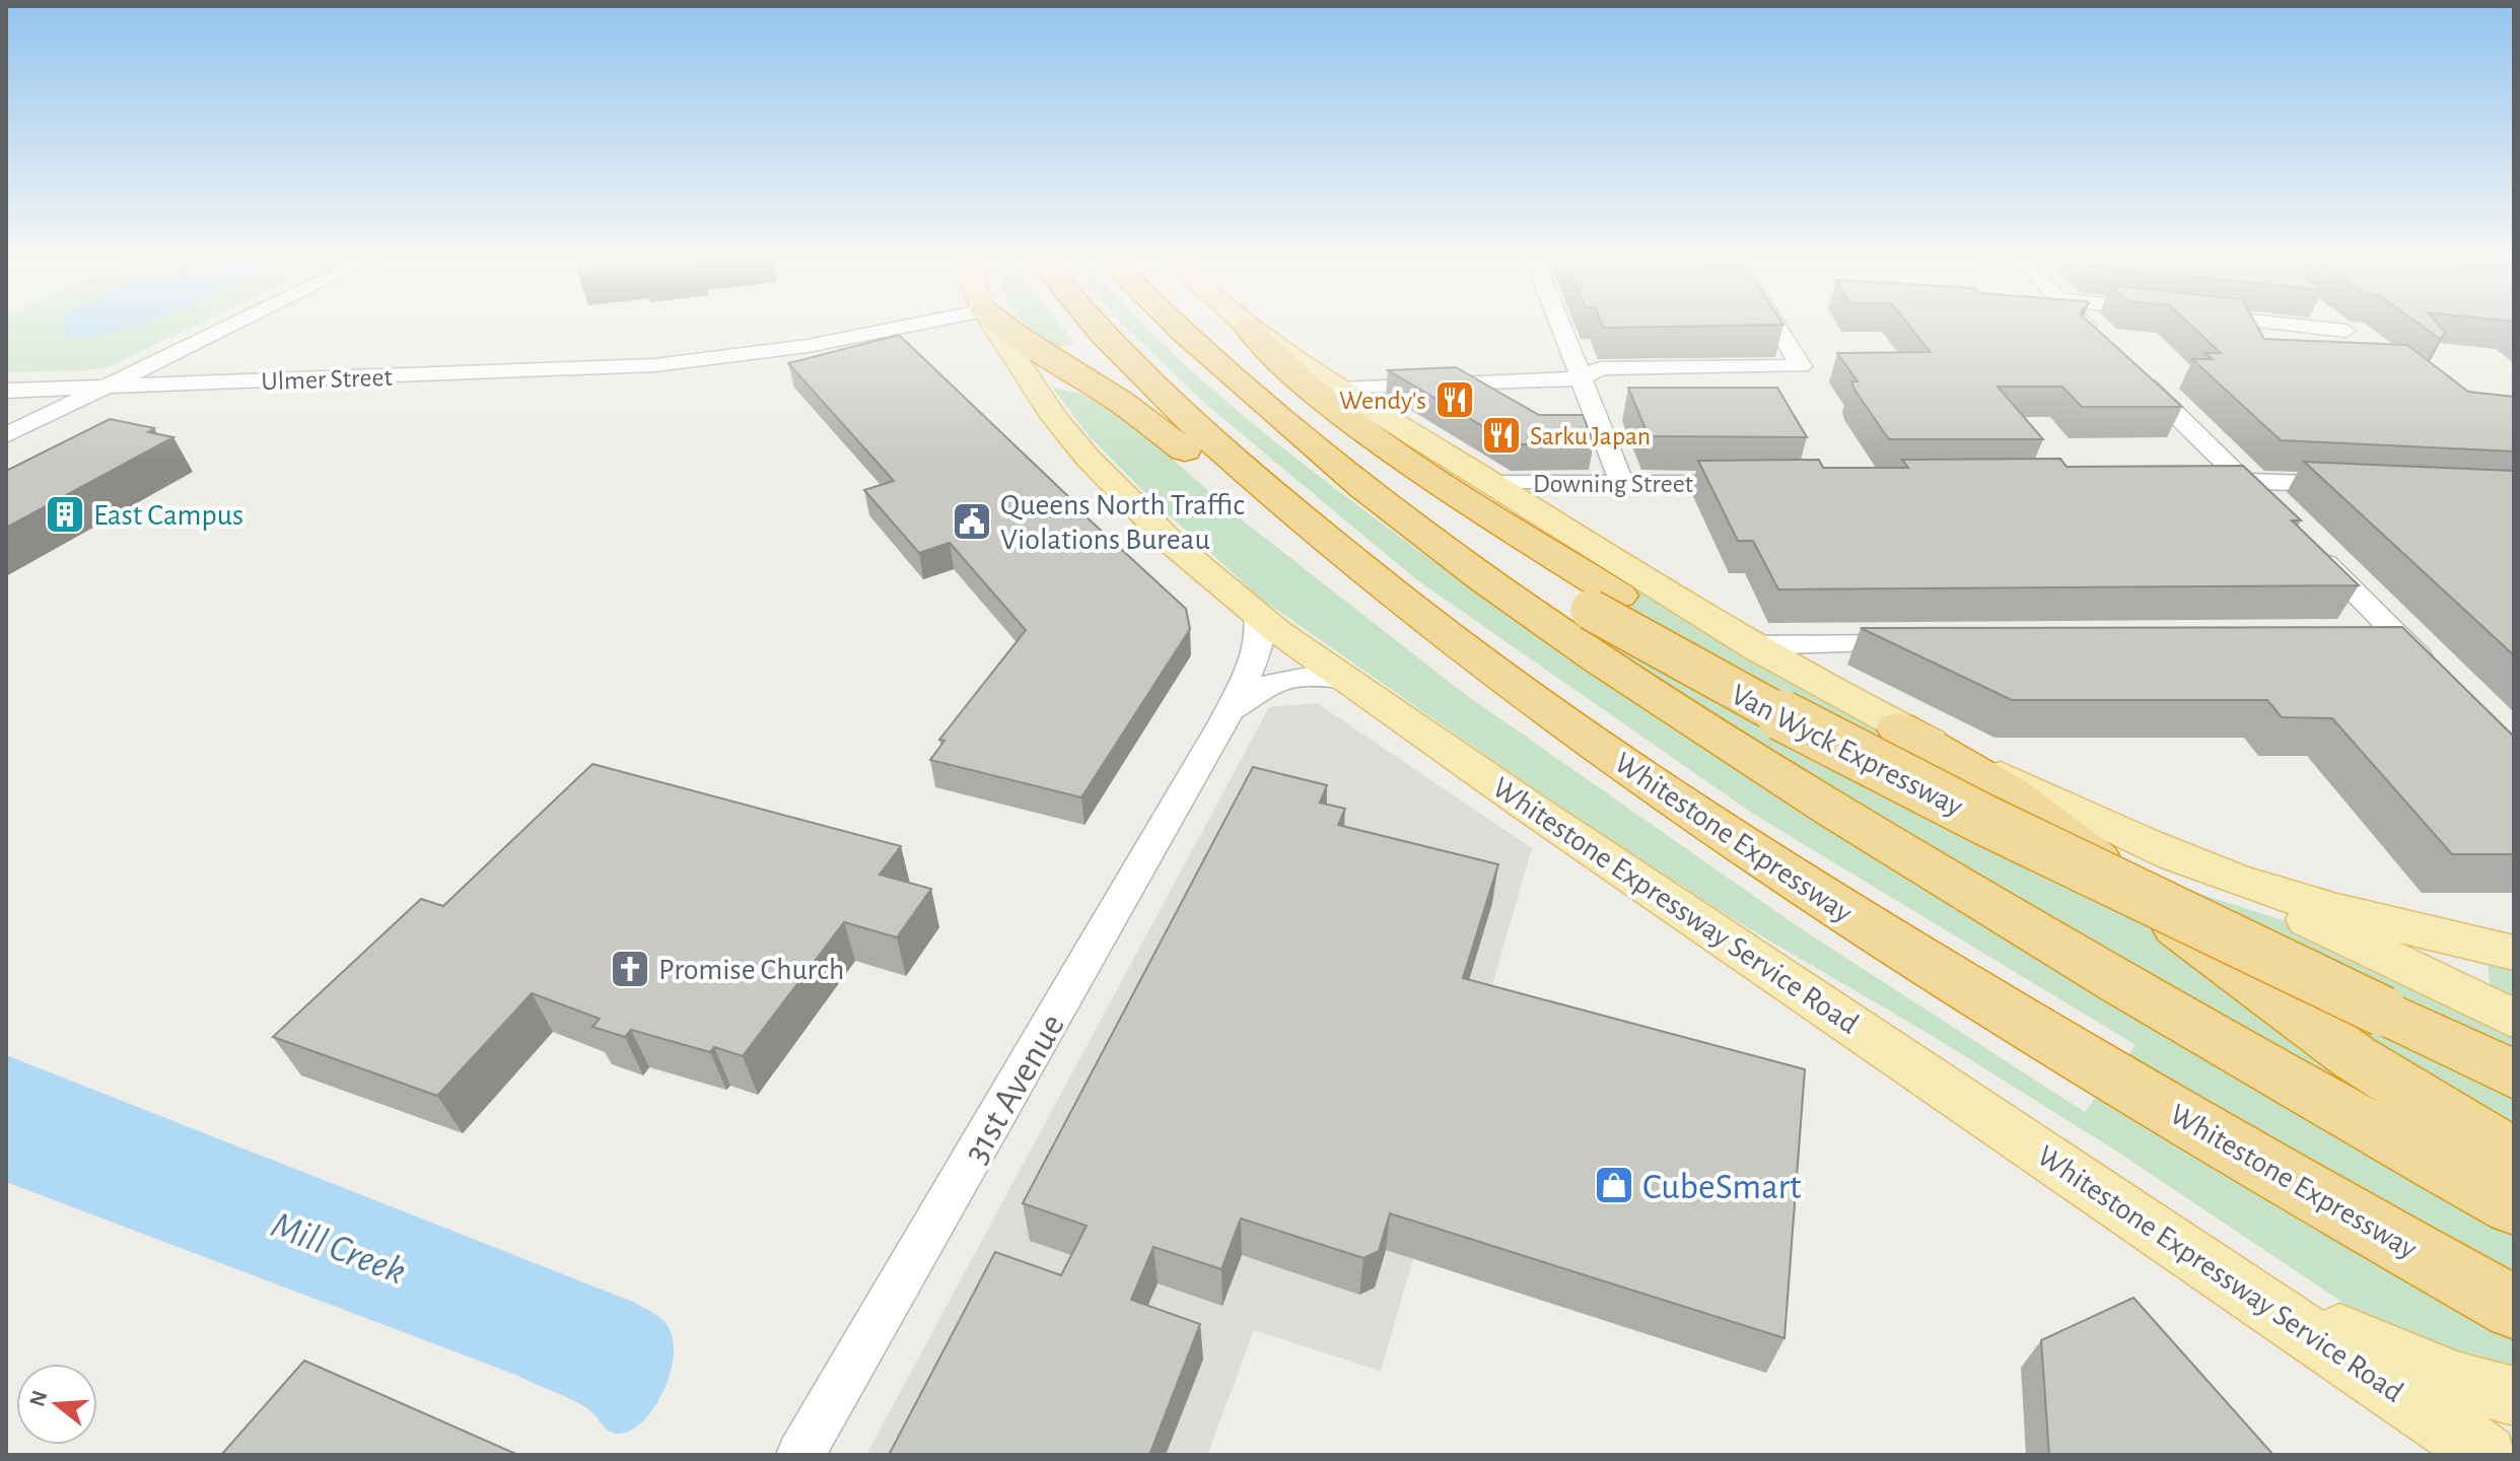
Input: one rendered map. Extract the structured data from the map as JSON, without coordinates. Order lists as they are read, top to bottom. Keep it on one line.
{"streets":{"highway":["Van Wyck Expressway","Whitestone Expressway"],"main road":["Whitestone Expressway Service Road"],"street":["Ulmer Street","Downing Street","31st Avenue"]},"crossings":[["Whitestone Expressway Service Road","31st Avenue"]],"water":["Mill Creek"],"places":{"restaurant":["Wendy's","Sarku Japan"],"building":["East Campus"],"public building":["Queens North Traffic Violations Bureau"],"church":["Promise Church"],"shop":["CubeSmart"]},"north":"left"}
